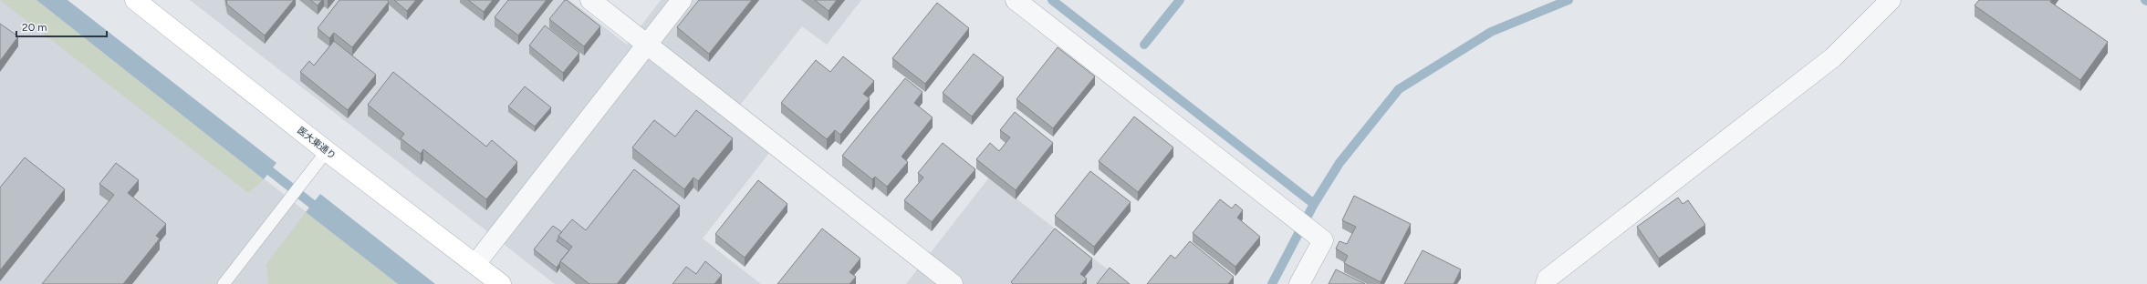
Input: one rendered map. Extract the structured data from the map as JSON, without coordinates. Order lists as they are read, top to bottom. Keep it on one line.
{"streets":{"street":["医大東通り"]},"scale_bar":"20 m"}
